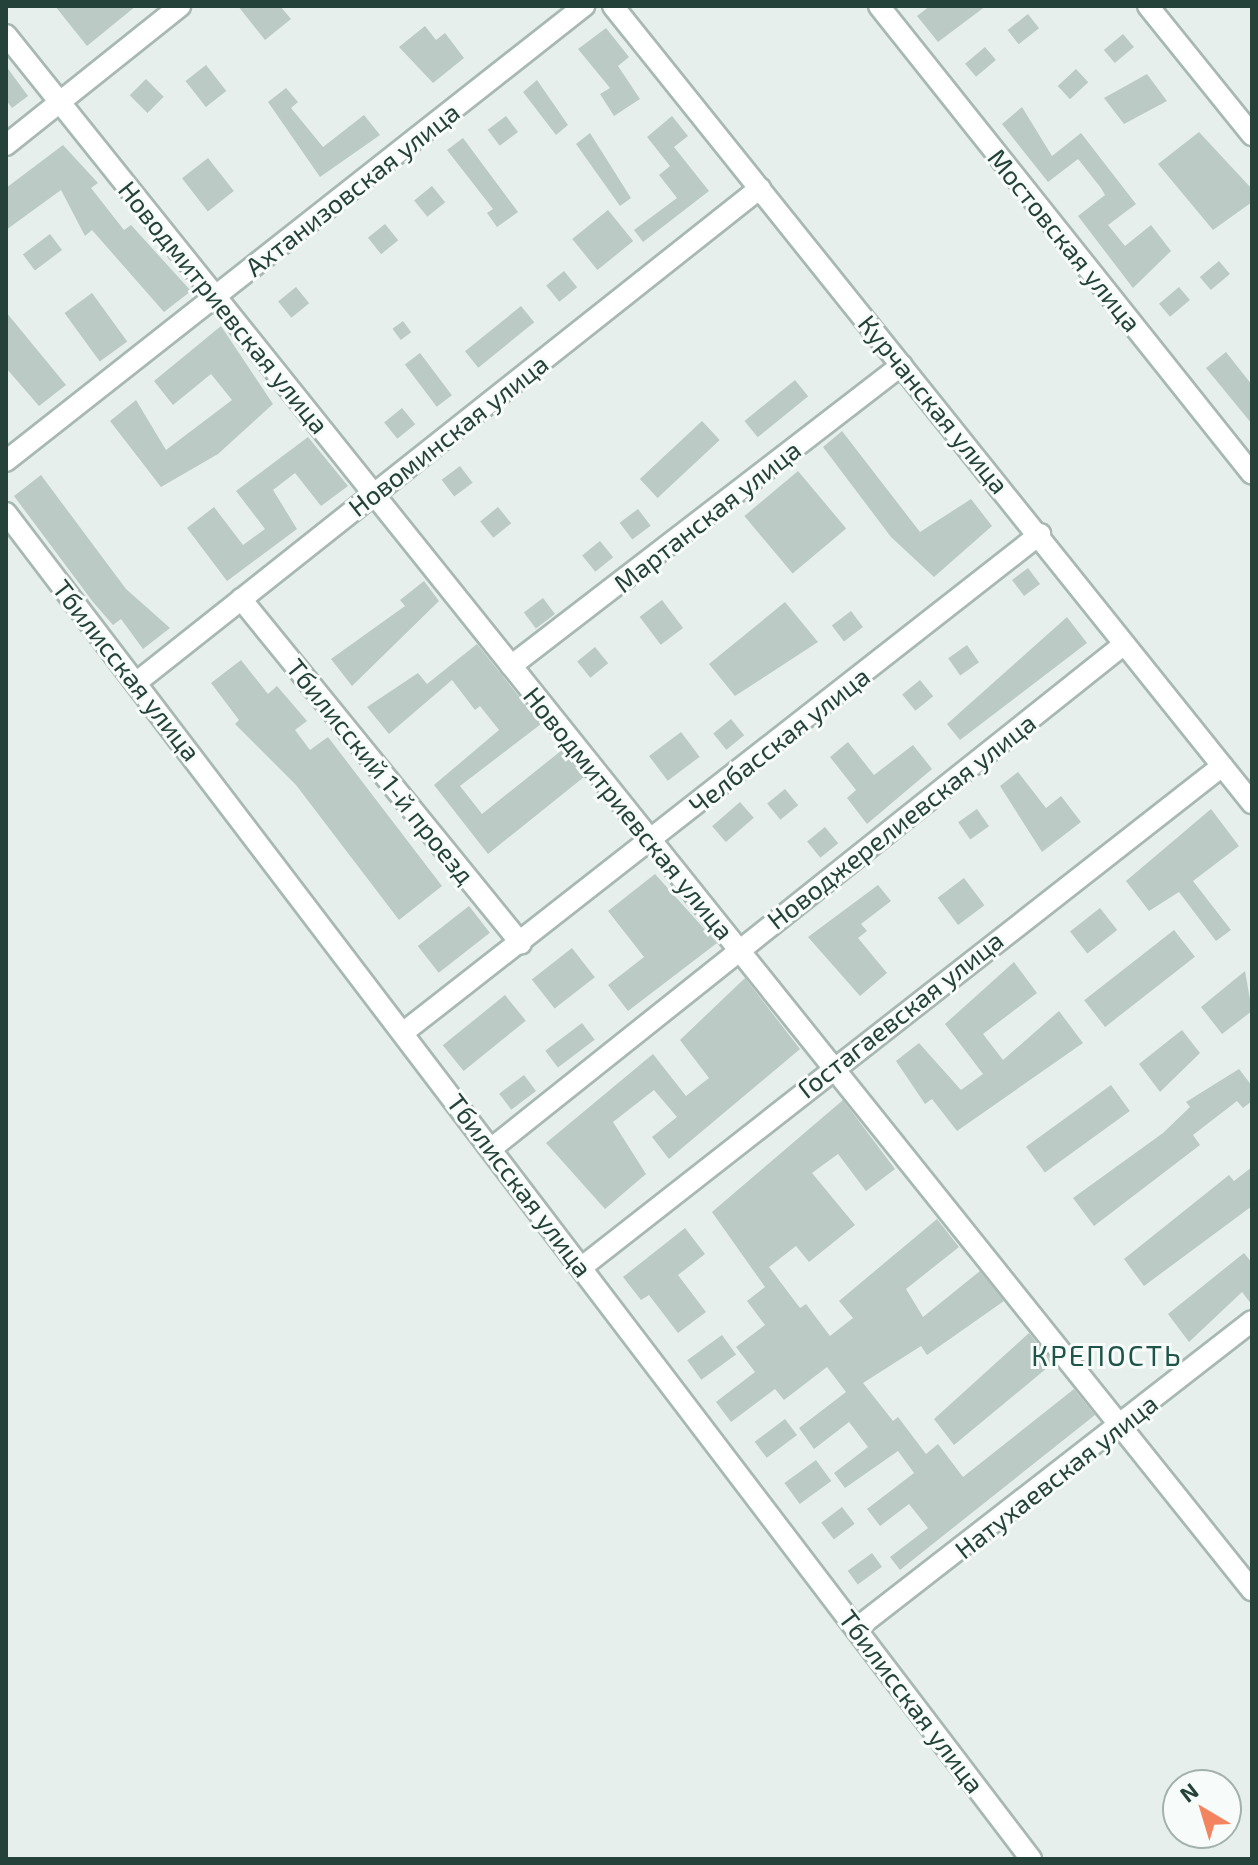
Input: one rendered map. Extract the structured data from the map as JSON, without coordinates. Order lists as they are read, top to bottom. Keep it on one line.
{"streets":{"street":["Ахтанизовская улица","Мостовская улица","Новодмитриевская улица","Курчанская улица","Новоминская улица","Мартанская улица","Тбилисская улица","Челбасская улица","Тбилисский 1-й проезд","Новоджерелиевская улица","Гостагаевская улица","Натухаевская улица"]},"crossings":[["Ахтанизовская улица","Новодмитриевская улица"],["Новодмитриевская улица","Новоминская улица"],["Новодмитриевская улица","Мартанская улица"],["Новодмитриевская улица","Челбасская улица"],["Новодмитриевская улица","Новоджерелиевская улица"],["Новодмитриевская улица","Гостагаевская улица"],["Новодмитриевская улица","Натухаевская улица"],["Курчанская улица","Новоминская улица"],["Курчанская улица","Мартанская улица"],["Курчанская улица","Челбасская улица"],["Курчанская улица","Новоджерелиевская улица"],["Курчанская улица","Гостагаевская улица"],["Новоминская улица","Тбилисская улица"],["Новоминская улица","Тбилисский 1-й проезд"],["Тбилисская улица","Челбасская улица"],["Тбилисская улица","Новоджерелиевская улица"],["Тбилисская улица","Гостагаевская улица"],["Тбилисская улица","Натухаевская улица"],["Челбасская улица","Тбилисский 1-й проезд"]],"districts":["КРЕПОСТЬ"],"north":"top left"}
